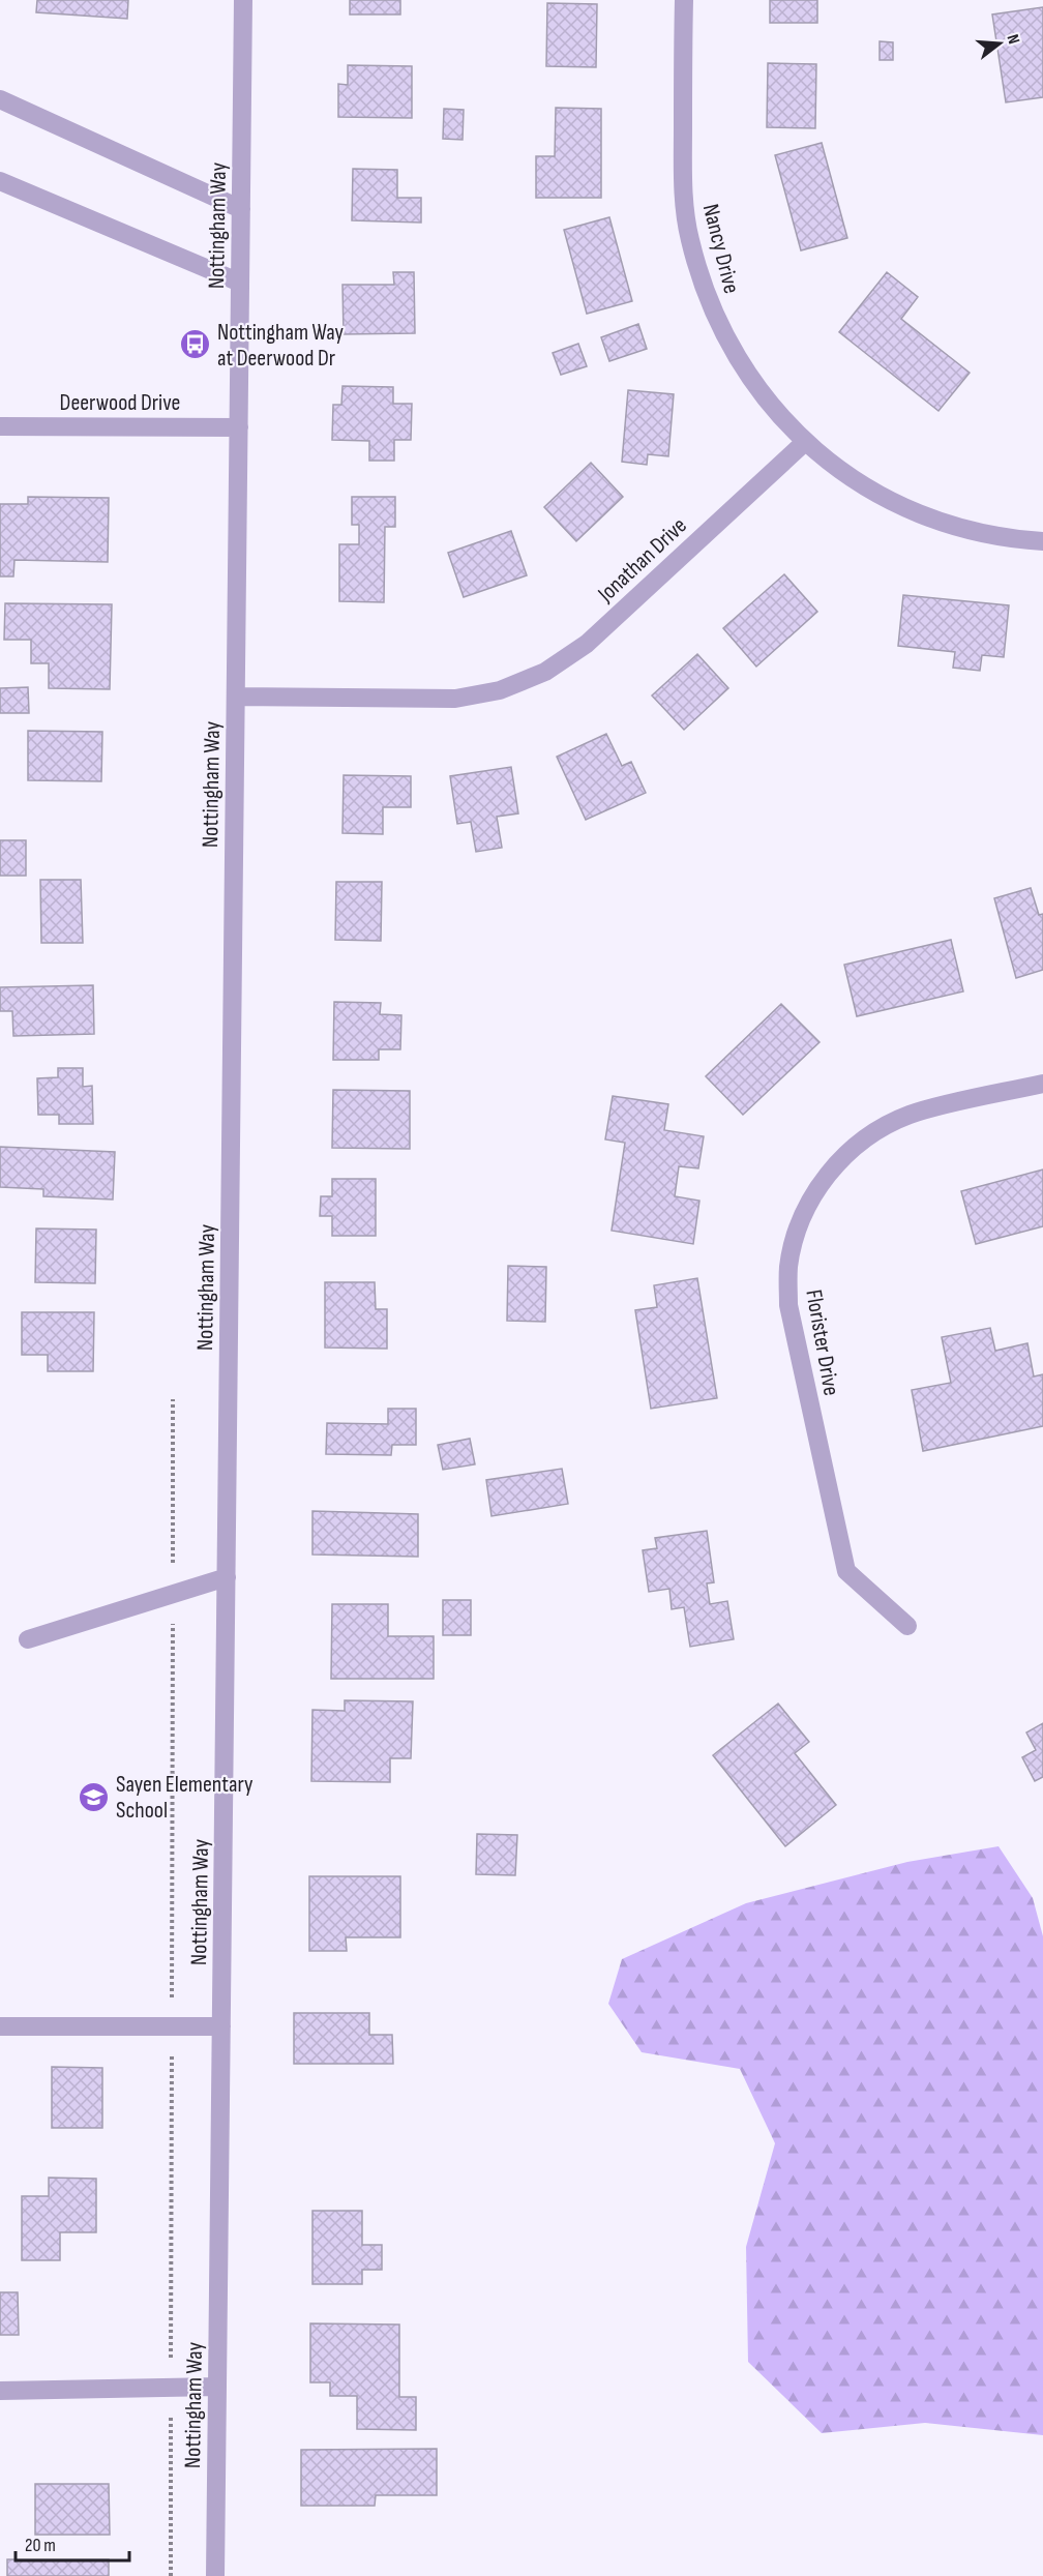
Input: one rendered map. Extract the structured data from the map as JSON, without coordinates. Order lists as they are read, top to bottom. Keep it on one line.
{"streets":{"street":["Nottingham Way","Nancy Drive","Deerwood Drive","Jonathan Drive","Florister Drive"]},"crossings":[["Nottingham Way","Deerwood Drive"],["Nottingham Way","Jonathan Drive"],["Nancy Drive","Jonathan Drive"]],"places":{"bus stop":["Nottingham Way at Deerwood Dr"],"school or university":["Sayen Elementary School"]},"scale_bar":"20 m","north":"right"}
